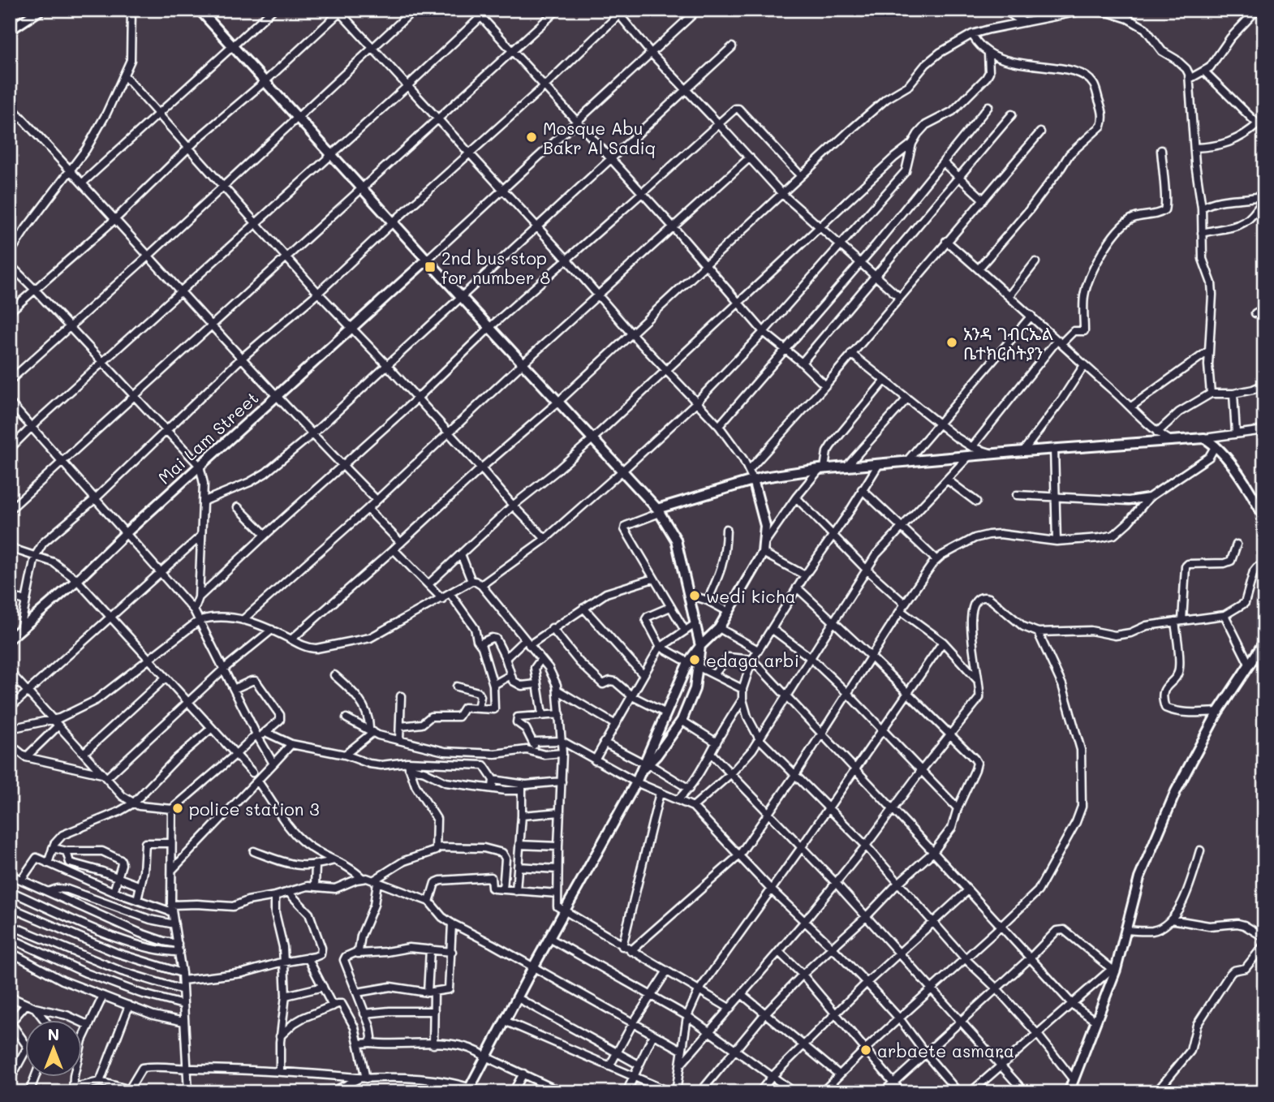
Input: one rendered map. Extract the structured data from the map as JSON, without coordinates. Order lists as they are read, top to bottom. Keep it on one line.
{"streets":{"street":["Mai Lam Street"]},"places":{"other":["Mosque Abu Bakr Al Sadiq","አንዳ ገብርኤል ቤተክርስትያን","wedi kicha","edaga arbi","police station 3","arbaete asmara"],"transit":["2nd bus stop for number 8"]},"north":"top"}
